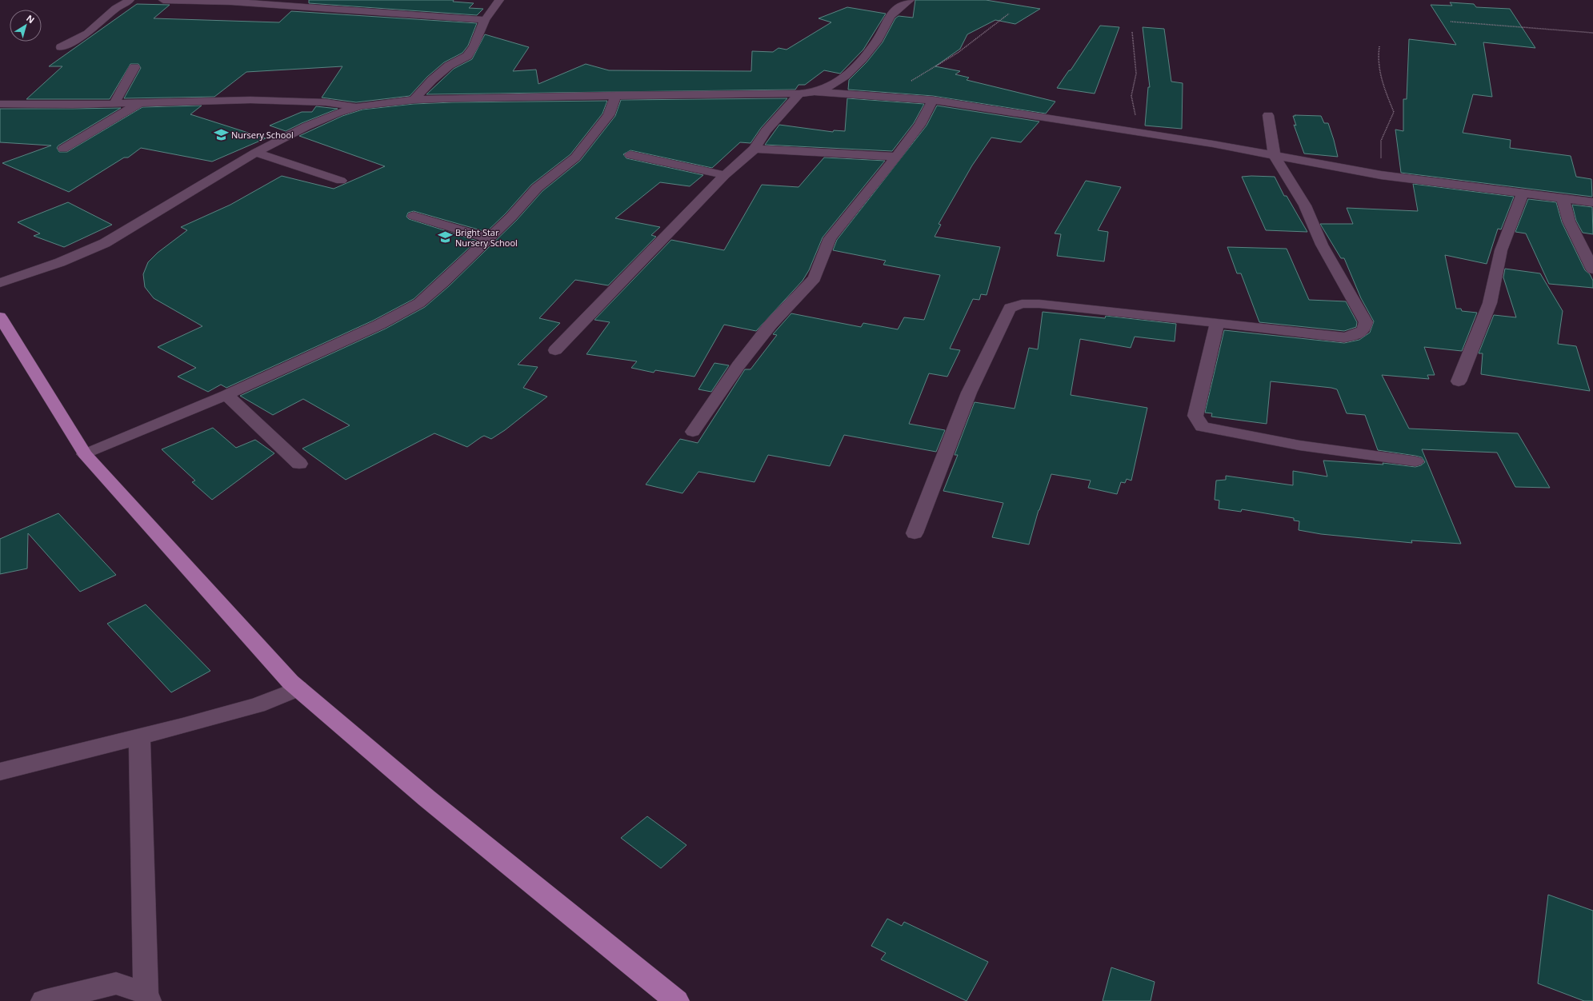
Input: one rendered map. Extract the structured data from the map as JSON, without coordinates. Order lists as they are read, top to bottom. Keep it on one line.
{"places":{"school or university":["Nursery School","Bright Star Nursery School"]},"north":"top right"}
